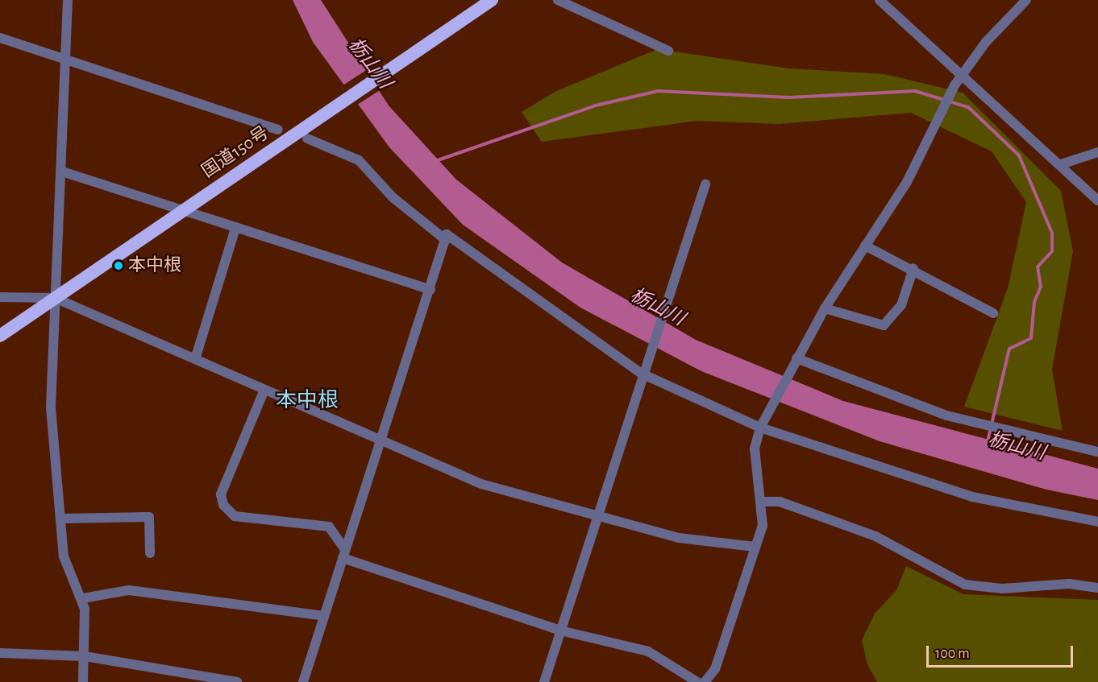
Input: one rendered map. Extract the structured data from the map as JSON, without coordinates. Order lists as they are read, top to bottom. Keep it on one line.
{"streets":{"highway":["国道150号"]},"districts":["本中根"],"water":["栃山川"],"places":["本中根"],"scale_bar":"100 m"}
